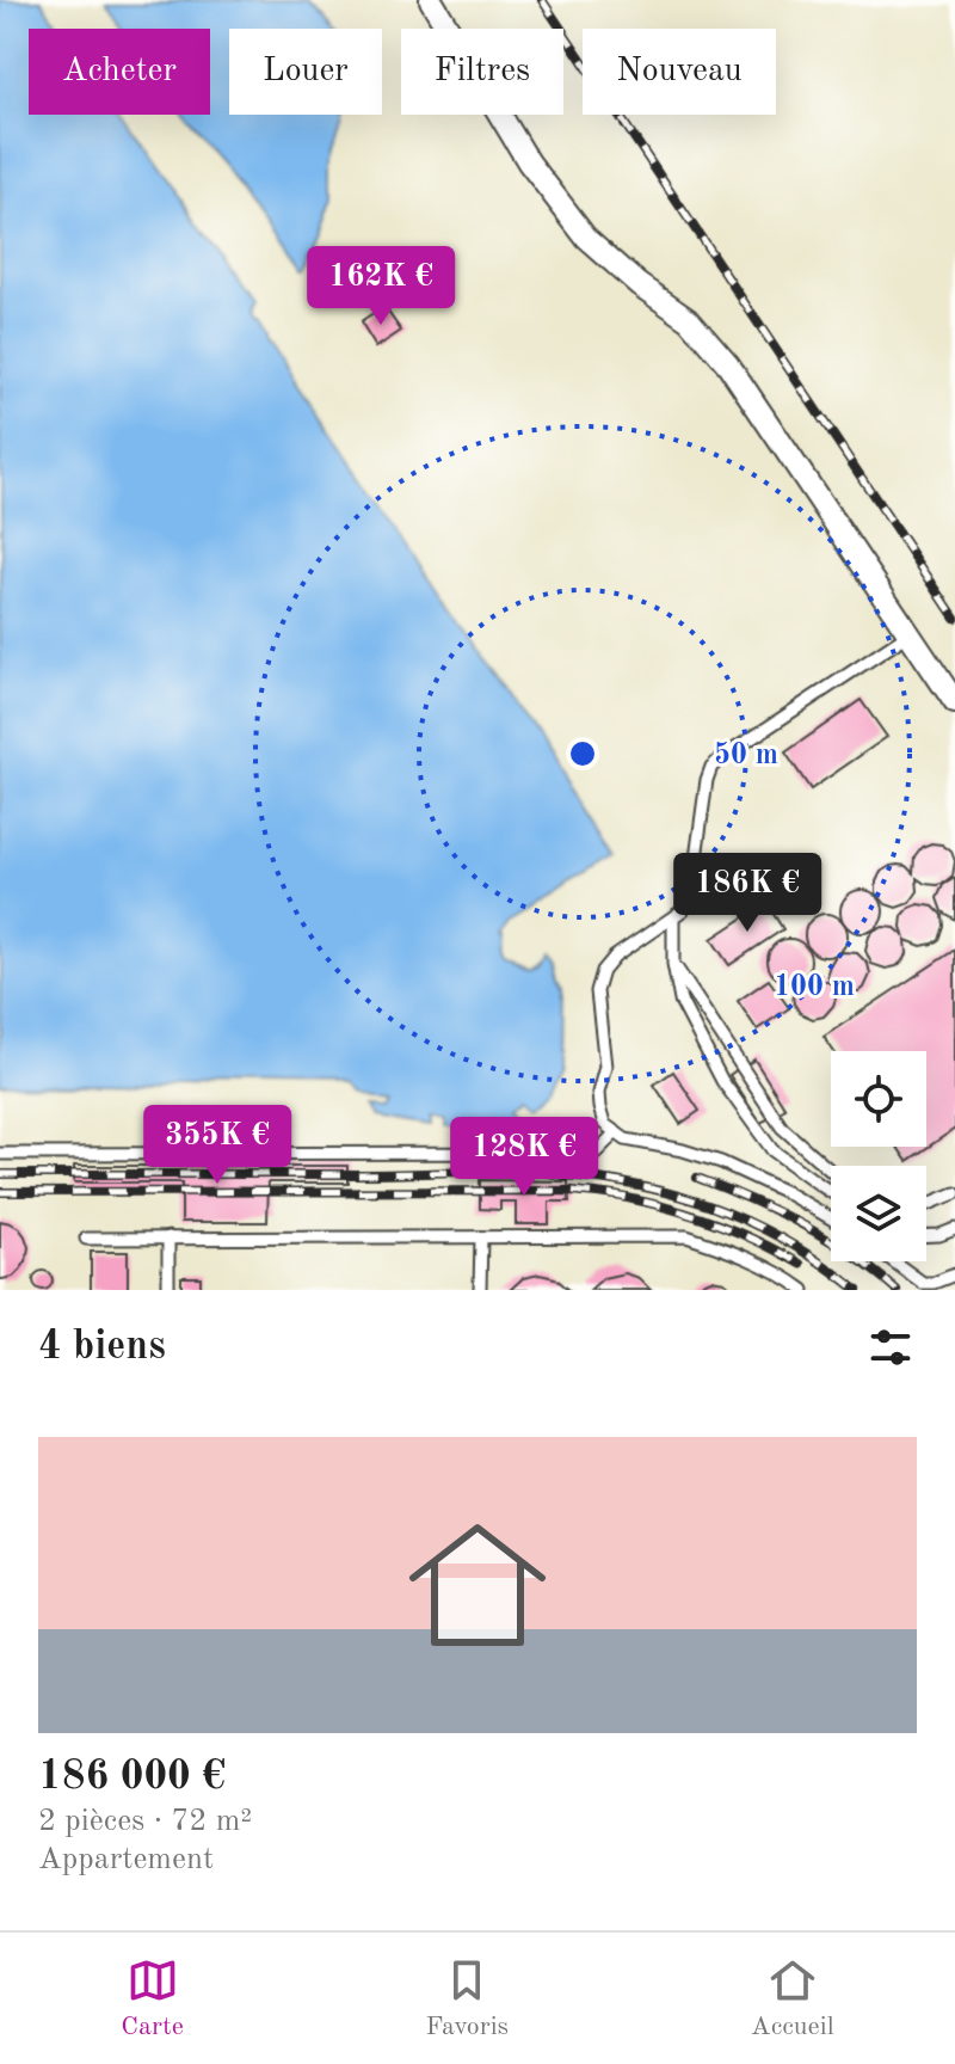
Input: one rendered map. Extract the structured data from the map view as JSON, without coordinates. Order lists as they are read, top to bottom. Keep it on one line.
{"page":{"chip":["Acheter","Louer","Filtres","Nouveau"],"price":["162K €","186K €","355K €","128K €"],"heading":"4 biens","list":[{"name":"186 000 €","note":"2 pièces · 72 m² · Appartement"}],"tabs":["Carte","Favoris","Accueil"]},"rings":["50 m","100 m"]}
